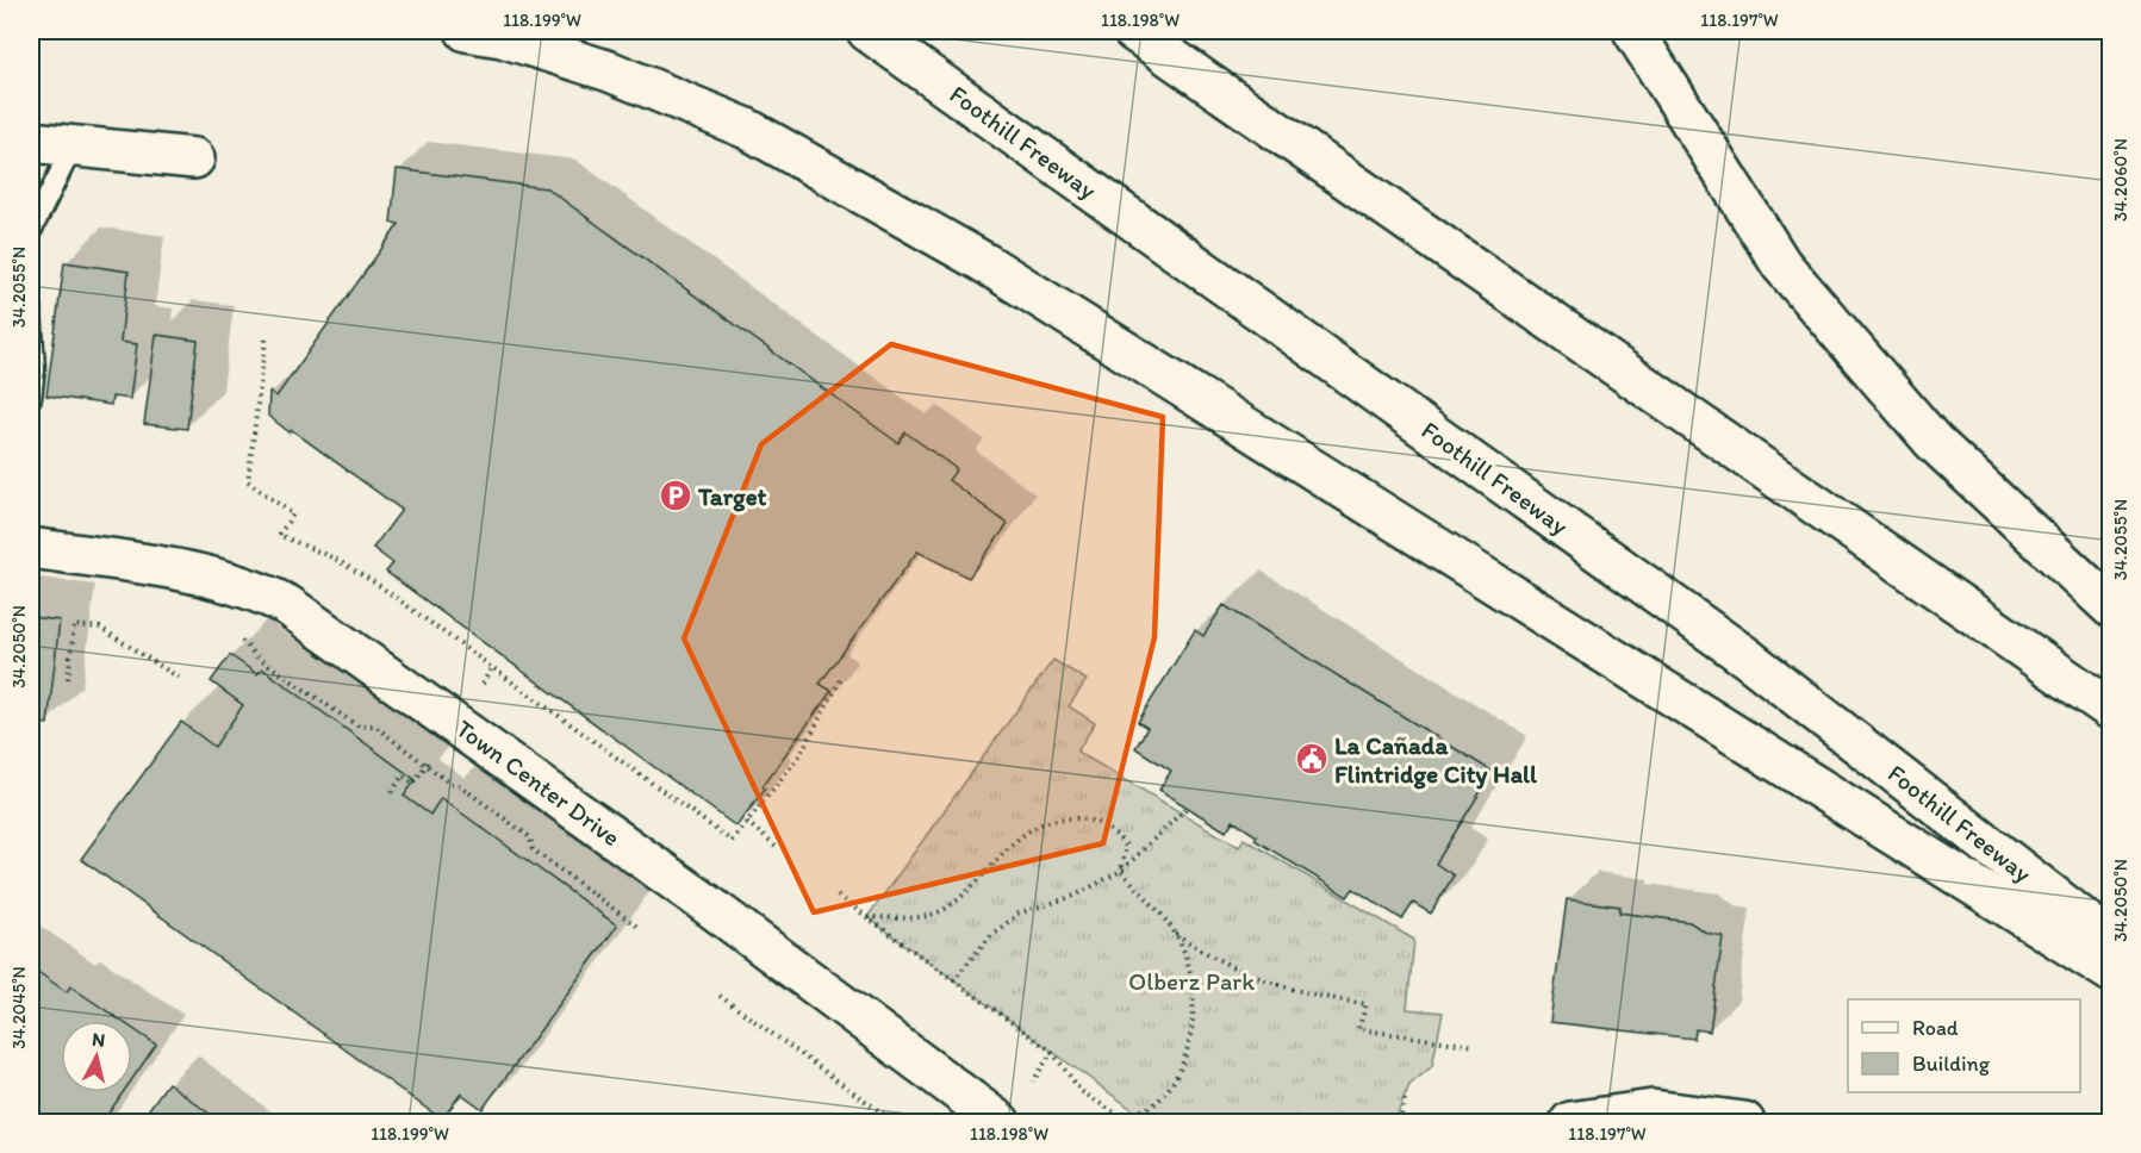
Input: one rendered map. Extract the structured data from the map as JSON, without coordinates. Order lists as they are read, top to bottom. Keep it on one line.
{"streets":{"main road":["Foothill Freeway","Town Center Drive"]},"parks":["Olberz Park"],"places":{"parking":["Target"],"public building":["La Cañada Flintridge City Hall"]},"legend":["Road","Building"],"north":"top","coordinates":["118.199°W","118.198°W","118.197°W","34.2060°N","34.2055°N","34.2050°N","34.2045°N"]}
